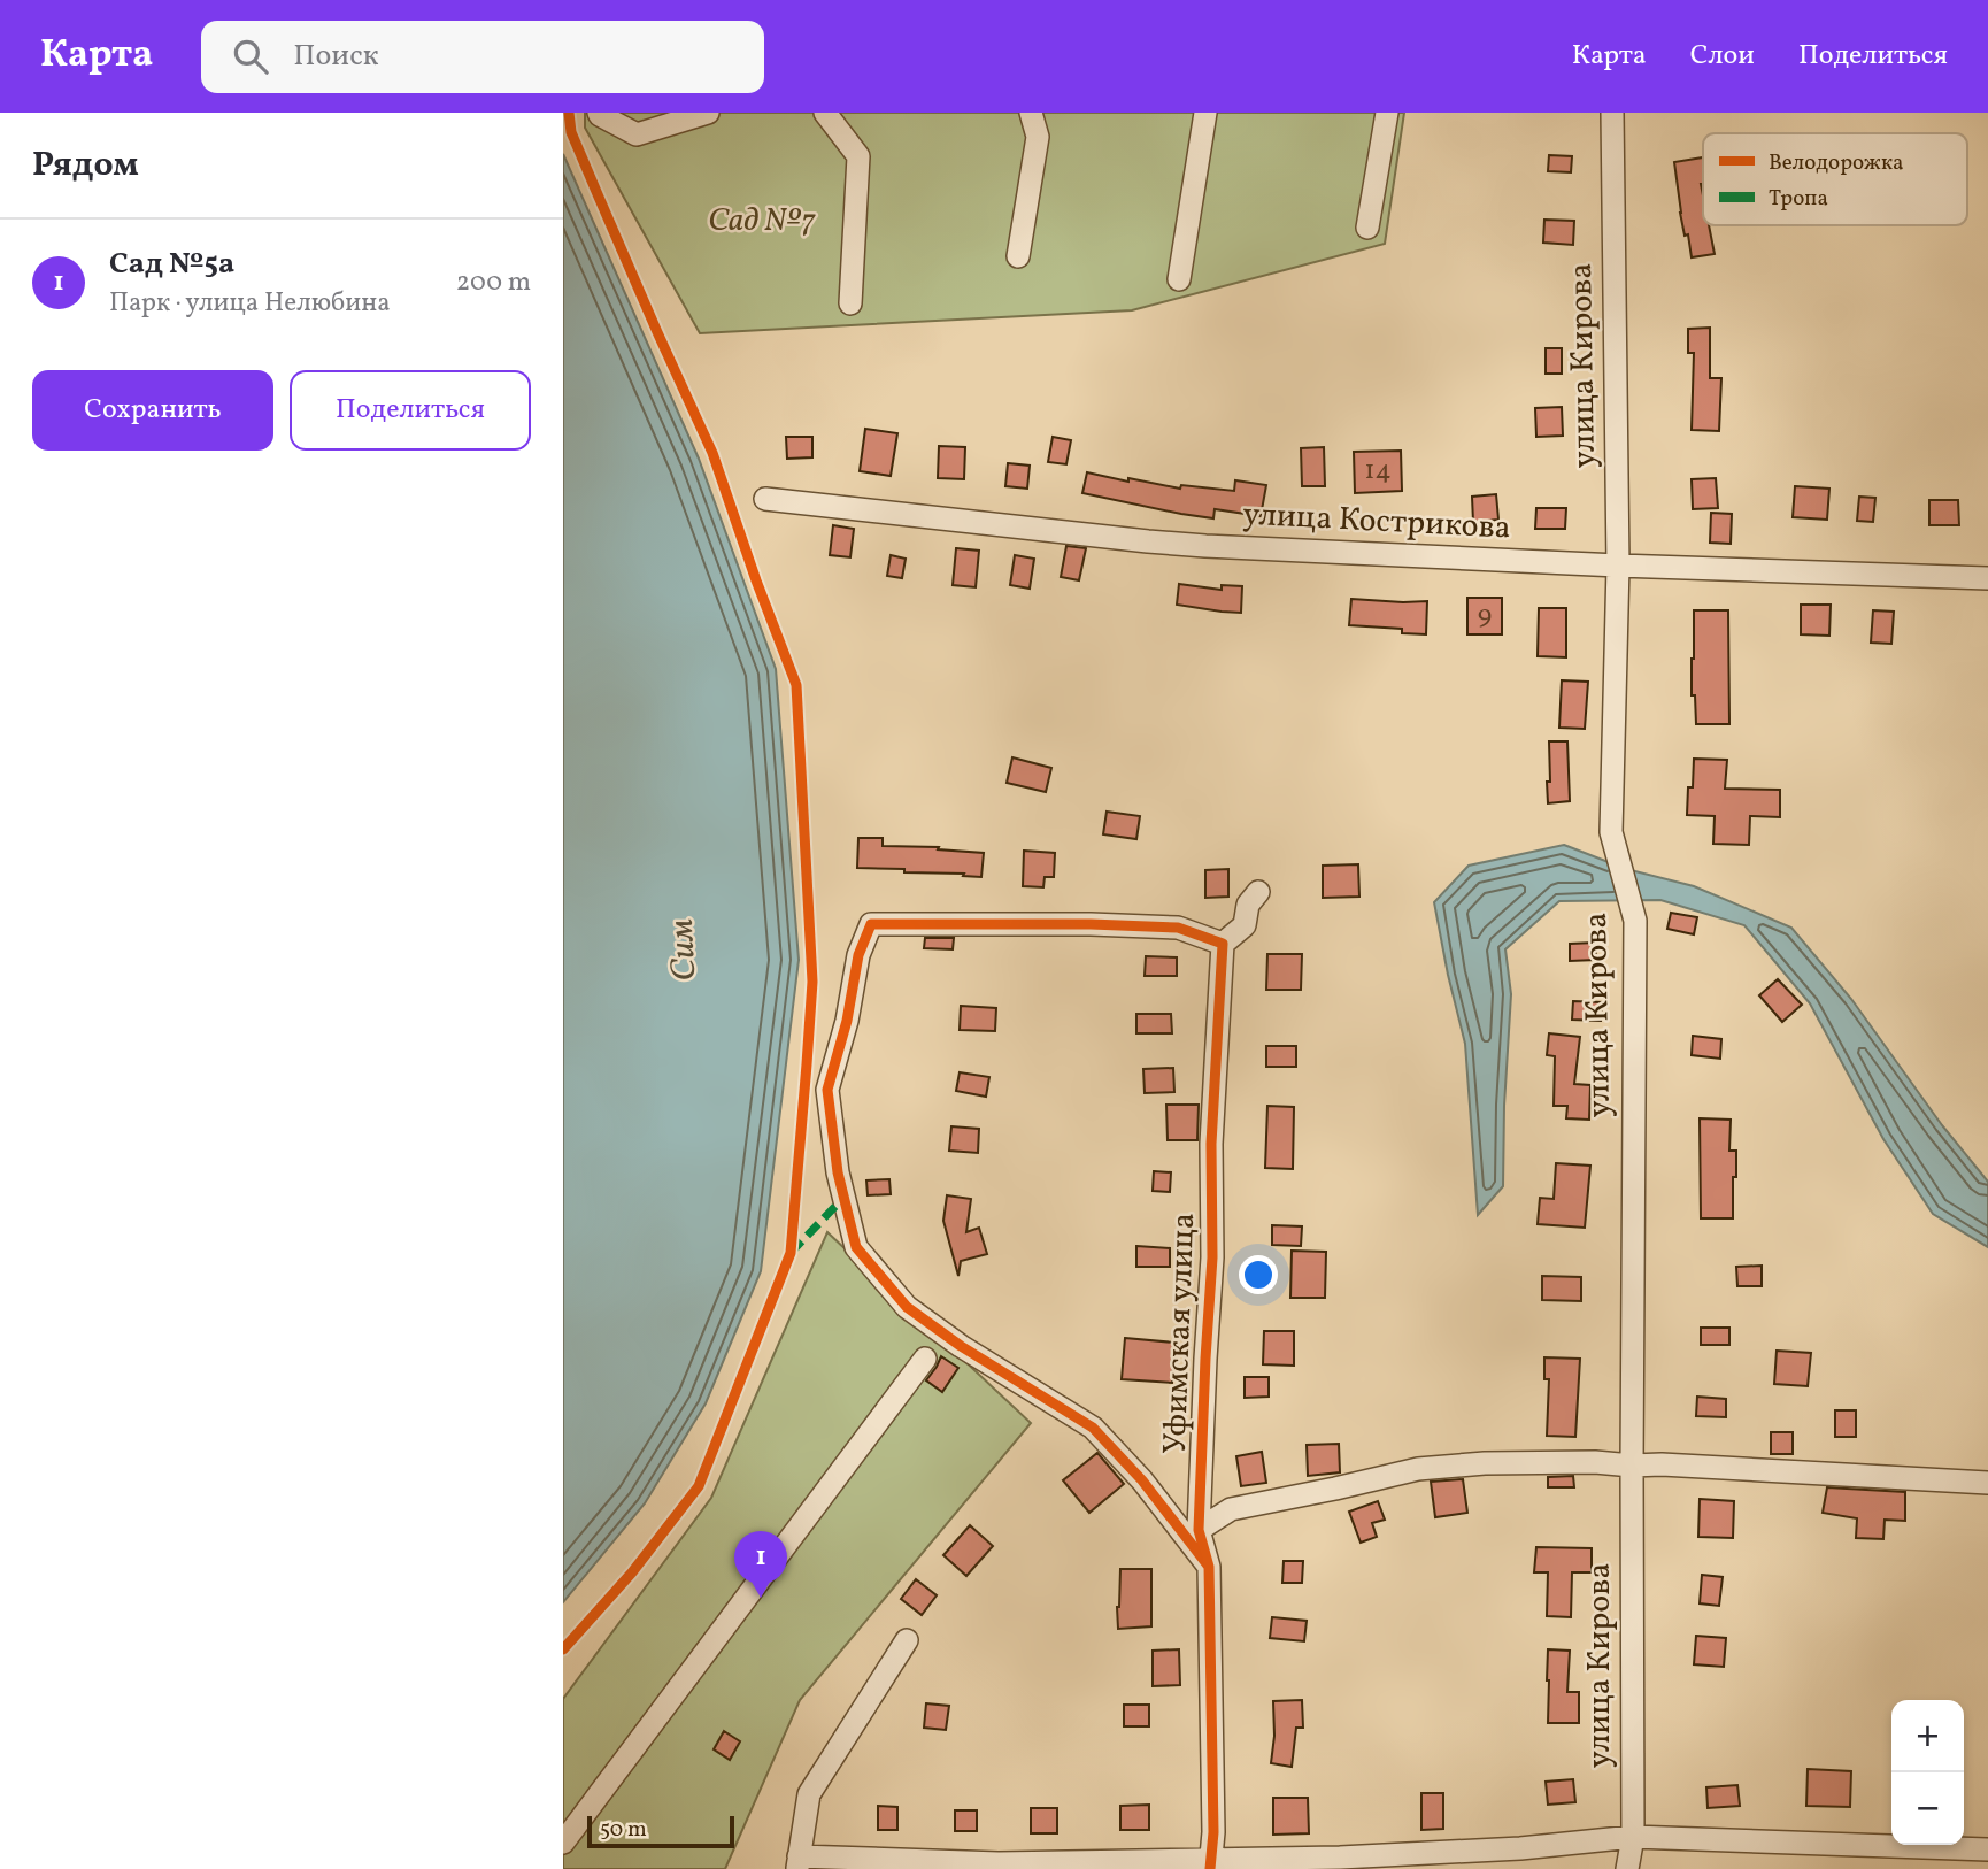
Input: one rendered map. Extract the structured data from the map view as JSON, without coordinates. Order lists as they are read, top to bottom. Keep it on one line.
{"streets":{"street":["улица Кирова","улица Кострикова","Уфимская улица"]},"crossings":[["улица Кирова","улица Кострикова"]],"water":["Сим"],"parks":["Сад №7"],"house_numbers":["14","9"],"legend":["Велодорожка","Тропа"],"scale_bar":"50 m","page":{"header":"Карта","search":"Поиск","nav":["Карта","Слои","Поделиться"],"heading":"Рядом","list":[{"mark":"1","name":"Сад №5а","note":"Парк · улица Нелюбина","value":"200 m"}],"buttons":["Сохранить","Поделиться"],"pins":"1","map_buttons":["+","−"],"scale":"50 m"}}
